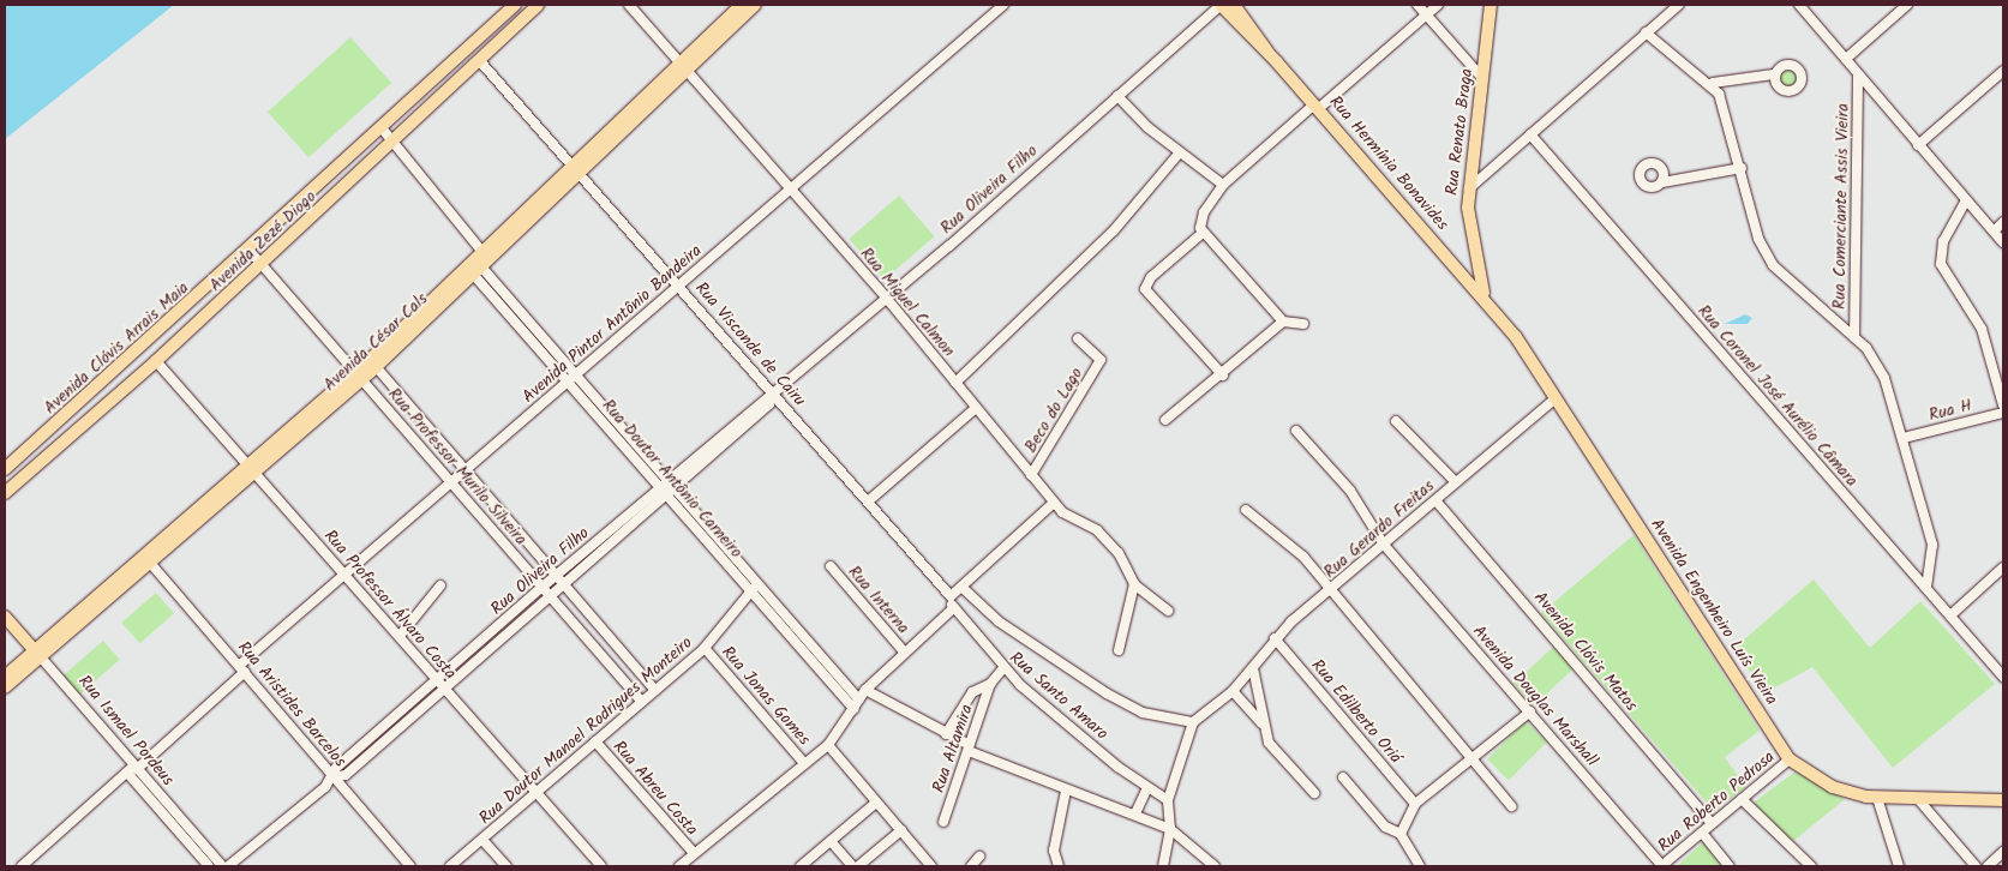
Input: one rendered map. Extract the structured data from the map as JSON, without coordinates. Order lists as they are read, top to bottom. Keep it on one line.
{"streets":{"main road":["Rua Renato Braga","Rua Hermínia Bonavides","Avenida Zezé Diogo","Avenida César Cals","Avenida Clóvis Arrais Maia","Avenida Engenheiro Luís Vieira","Rua Ismael Pordeus"],"street":["Rua Oliveira Filho","Rua Comerciante Assis Vieira","Rua Miguel Calmon","Avenida Pintor Antônio Bandeira","Rua Visconde de Cairu","Rua Coronel José Aurélio Câmara","Beco do Lago","Rua H","Rua Professor Murilo Silveira","Rua Doutor Antônio Carneiro","Rua Gerardo Freitas","Rua Interna","Rua Professor Álvaro Costa","Avenida Clóvis Matos","Rua Jonas Gomes","Rua Santo Amaro","Avenida Douglas Marshall","Rua Aristides Barcelos","Rua Edilberto Oriá","Rua Doutor Manoel Rodrigues Monteiro","Rua Altamira","Rua Abreu Costa","Rua Roberto Pedrosa"]},"crossings":[["Rua Renato Braga","Rua Hermínia Bonavides"],["Rua Renato Braga","Avenida Engenheiro Luís Vieira"],["Rua Hermínia Bonavides","Rua Oliveira Filho"],["Rua Hermínia Bonavides","Avenida Engenheiro Luís Vieira"],["Rua Oliveira Filho","Rua Miguel Calmon"],["Rua Oliveira Filho","Rua Visconde de Cairu"],["Rua Oliveira Filho","Rua Professor Murilo Silveira"],["Rua Oliveira Filho","Rua Doutor Antônio Carneiro"],["Rua Oliveira Filho","Rua Professor Álvaro Costa"],["Rua Oliveira Filho","Rua Aristides Barcelos"],["Avenida Zezé Diogo","Rua Visconde de Cairu"],["Avenida Zezé Diogo","Rua Professor Murilo Silveira"],["Avenida Zezé Diogo","Rua Doutor Antônio Carneiro"],["Avenida Zezé Diogo","Rua Professor Álvaro Costa"],["Rua Miguel Calmon","Avenida Pintor Antônio Bandeira"],["Rua Miguel Calmon","Avenida César Cals"],["Rua Miguel Calmon","Beco do Lago"],["Avenida Pintor Antônio Bandeira","Rua Visconde de Cairu"],["Avenida Pintor Antônio Bandeira","Rua Professor Murilo Silveira"],["Avenida Pintor Antônio Bandeira","Rua Doutor Antônio Carneiro"],["Avenida Pintor Antônio Bandeira","Rua Professor Álvaro Costa"],["Avenida Pintor Antônio Bandeira","Rua Aristides Barcelos"],["Avenida Pintor Antônio Bandeira","Rua Ismael Pordeus"],["Avenida César Cals","Rua Visconde de Cairu"],["Avenida César Cals","Rua Professor Murilo Silveira"],["Avenida César Cals","Rua Doutor Antônio Carneiro"],["Avenida César Cals","Rua Professor Álvaro Costa"],["Avenida César Cals","Rua Aristides Barcelos"],["Avenida César Cals","Rua Ismael Pordeus"],["Avenida Clóvis Arrais Maia","Rua Professor Murilo Silveira"],["Avenida Clóvis Arrais Maia","Rua Doutor Antônio Carneiro"],["Rua Professor Murilo Silveira","Rua Doutor Manoel Rodrigues Monteiro"],["Rua Doutor Antônio Carneiro","Rua Doutor Manoel Rodrigues Monteiro"],["Rua Gerardo Freitas","Avenida Engenheiro Luís Vieira"],["Rua Gerardo Freitas","Avenida Clóvis Matos"],["Rua Gerardo Freitas","Avenida Douglas Marshall"],["Rua Gerardo Freitas","Rua Edilberto Oriá"],["Rua Professor Álvaro Costa","Rua Doutor Manoel Rodrigues Monteiro"],["Avenida Engenheiro Luís Vieira","Rua Roberto Pedrosa"],["Avenida Clóvis Matos","Rua Roberto Pedrosa"],["Rua Jonas Gomes","Rua Doutor Manoel Rodrigues Monteiro"],["Avenida Douglas Marshall","Rua Roberto Pedrosa"],["Rua Doutor Manoel Rodrigues Monteiro","Rua Abreu Costa"]]}
